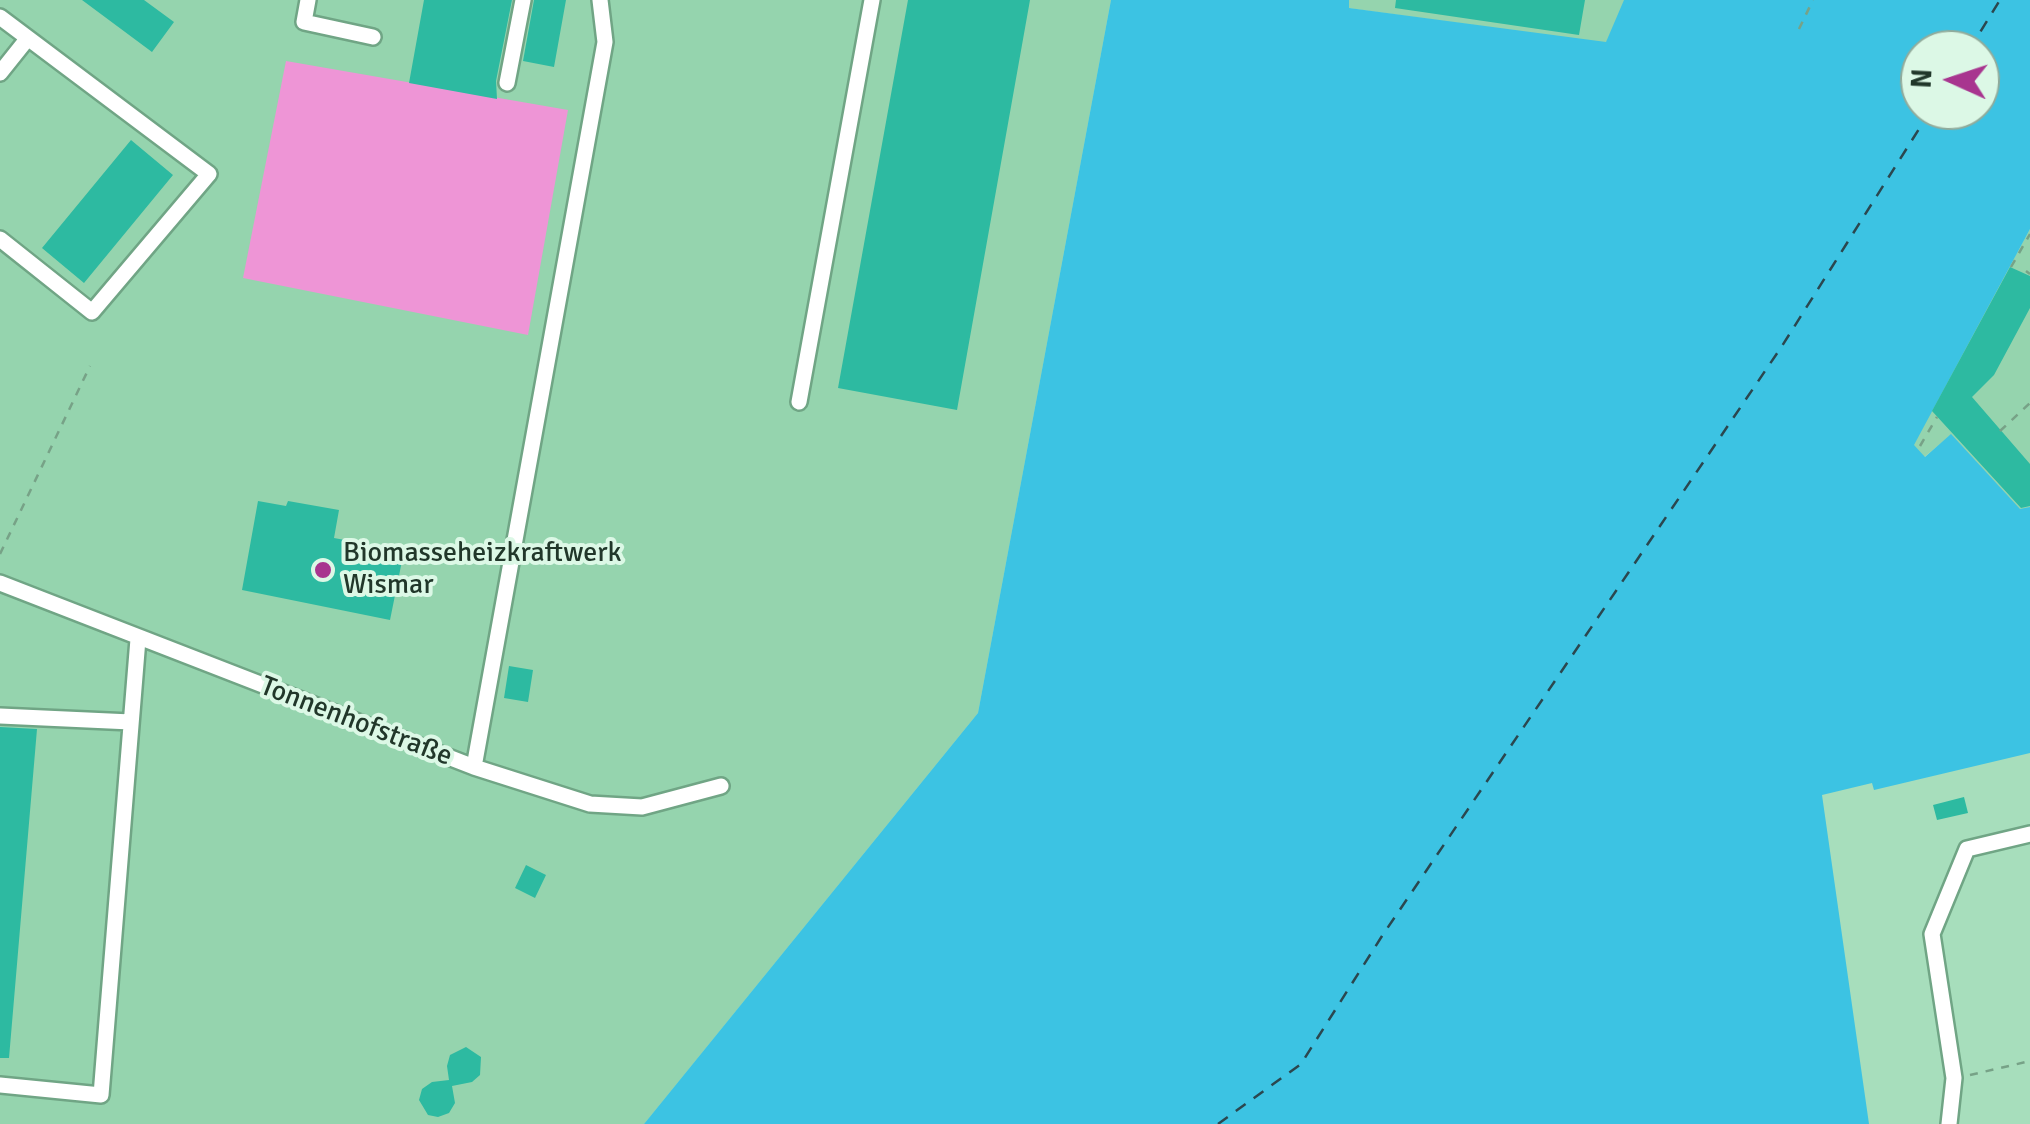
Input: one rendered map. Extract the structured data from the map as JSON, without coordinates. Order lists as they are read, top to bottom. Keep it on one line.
{"streets":{"lane":["Tonnenhofstraße"]},"places":["Biomasseheizkraftwerk Wismar"],"north":"left"}
